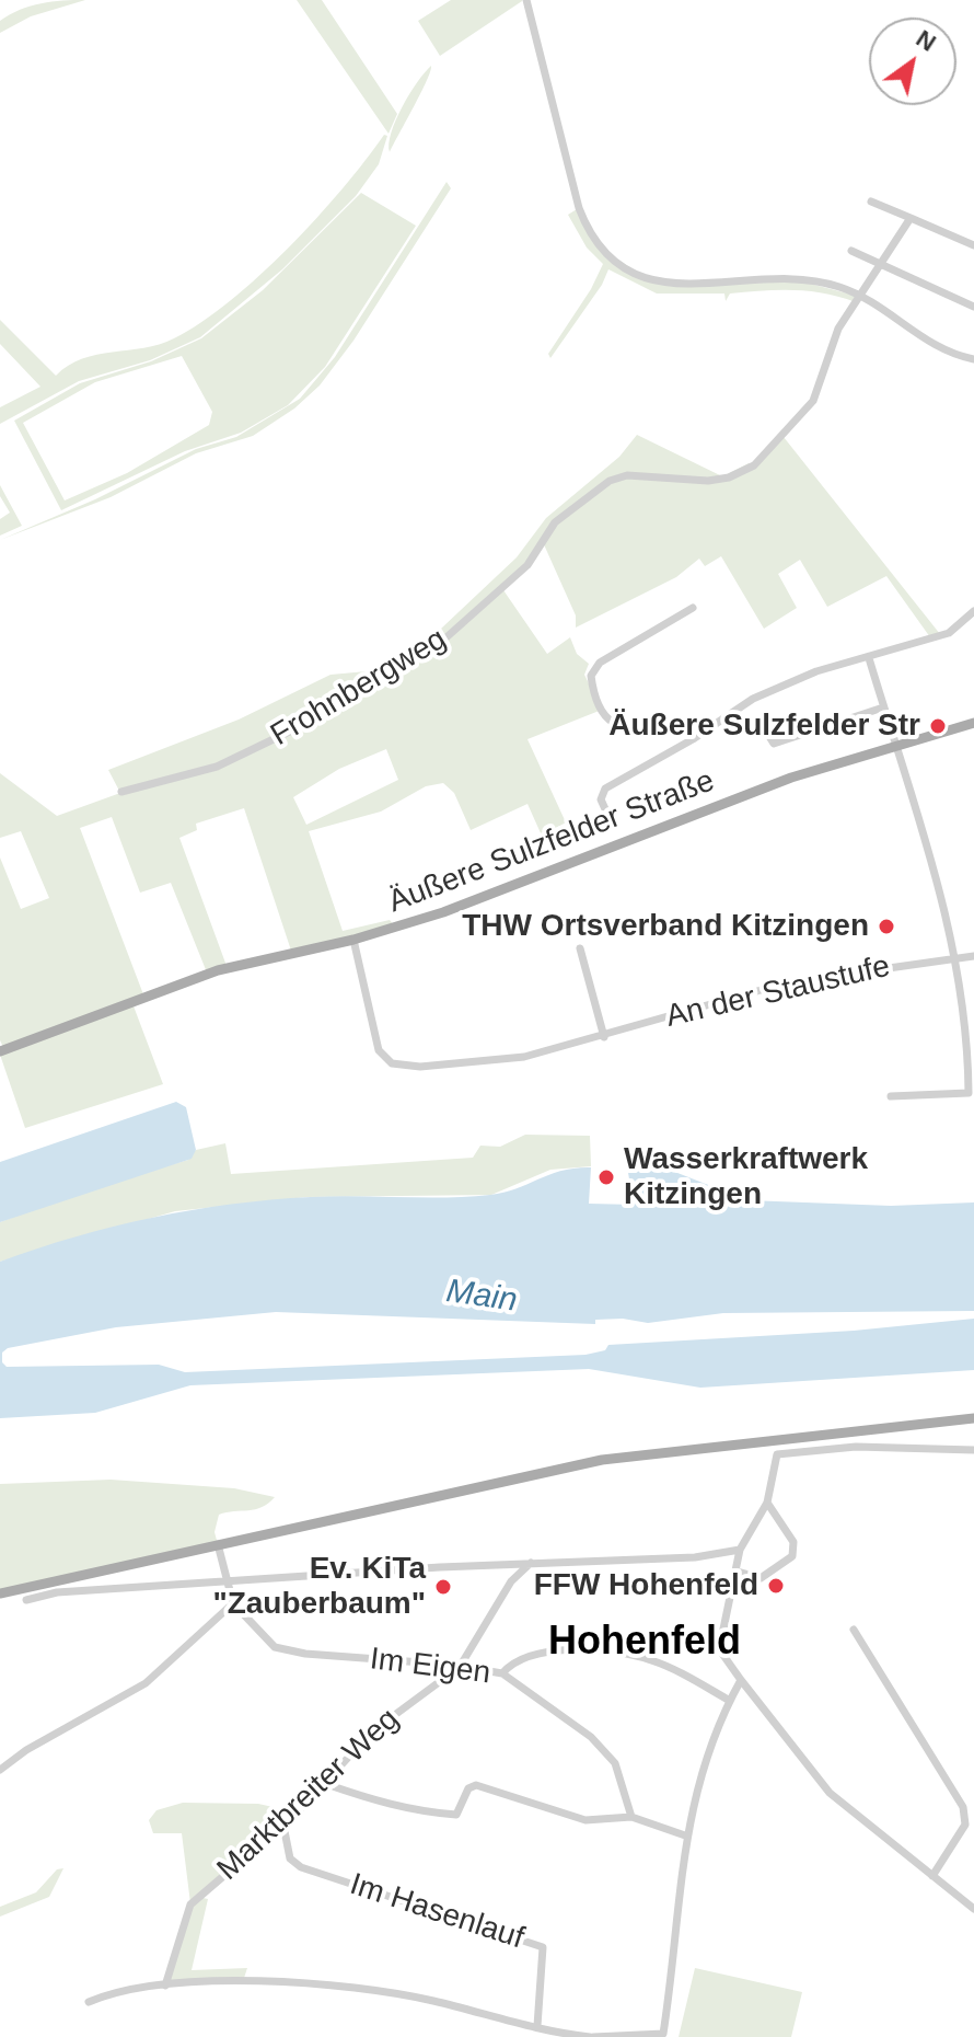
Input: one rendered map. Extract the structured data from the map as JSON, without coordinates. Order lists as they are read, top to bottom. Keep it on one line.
{"streets":{"main road":["Äußere Sulzfelder Straße"],"street":["Frohnbergweg","An der Staustufe","Im Eigen","Marktbreiter Weg","Im Hasenlauf"]},"crossings":[["Äußere Sulzfelder Straße","An der Staustufe"],["Im Eigen","Marktbreiter Weg"],["Marktbreiter Weg","Im Hasenlauf"]],"districts":["Hohenfeld"],"water":["Main"],"places":["Äußere Sulzfelder Str","THW Ortsverband Kitzingen","Wasserkraftwerk Kitzingen","FFW Hohenfeld","Ev. KiTa \"Zauberbaum\""],"north":"top right"}
